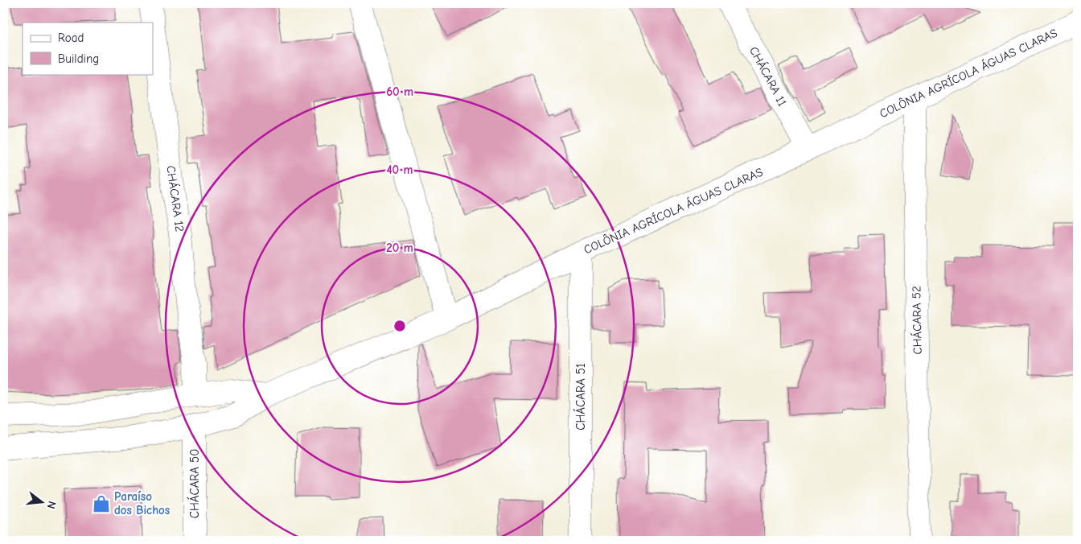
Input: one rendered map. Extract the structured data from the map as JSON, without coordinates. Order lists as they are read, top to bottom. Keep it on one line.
{"streets":{"street":["COLÔNIA AGRÍCOLA ÁGUAS CLARAS","CHÁCARA 11","CHÁCARA 12","CHÁCARA 52","CHÁCARA 51","CHÁCARA 50"]},"crossings":[["COLÔNIA AGRÍCOLA ÁGUAS CLARAS","CHÁCARA 11"],["COLÔNIA AGRÍCOLA ÁGUAS CLARAS","CHÁCARA 52"],["COLÔNIA AGRÍCOLA ÁGUAS CLARAS","CHÁCARA 51"],["COLÔNIA AGRÍCOLA ÁGUAS CLARAS","CHÁCARA 50"]],"places":{"shop":["Paraíso dos Bichos"]},"legend":["Road","Building"],"north":"right","rings":["60 m","40 m","20 m"]}
